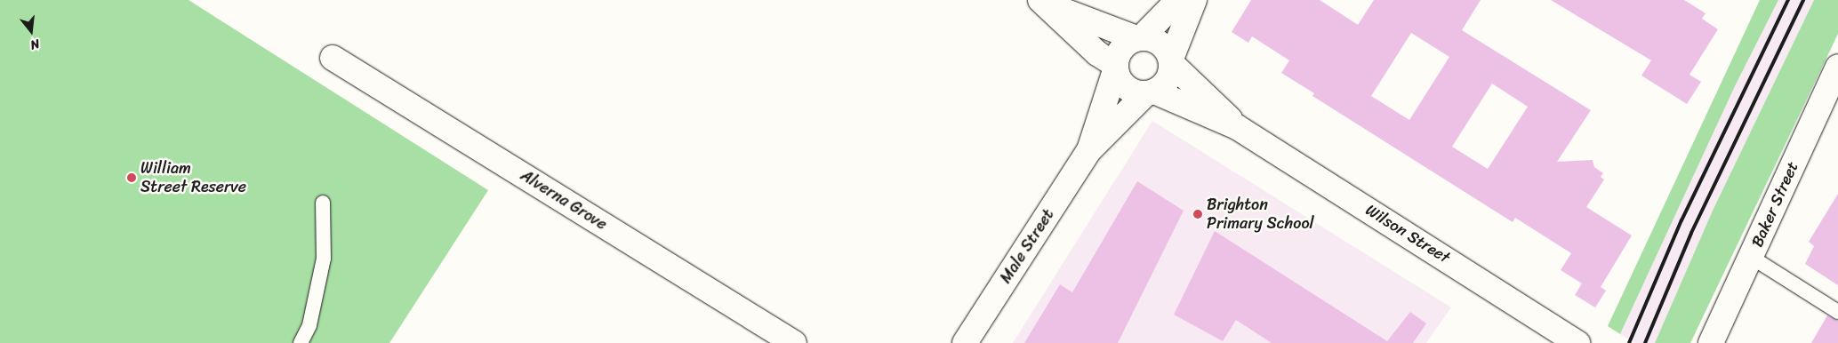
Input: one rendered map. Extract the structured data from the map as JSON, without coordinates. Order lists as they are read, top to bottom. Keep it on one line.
{"streets":{"street":["Alverna Grove","Baker Street","Wilson Street","Male Street"]},"crossings":[["Wilson Street","Male Street"]],"places":["William Street Reserve","Brighton Primary School"],"north":"bottom"}
